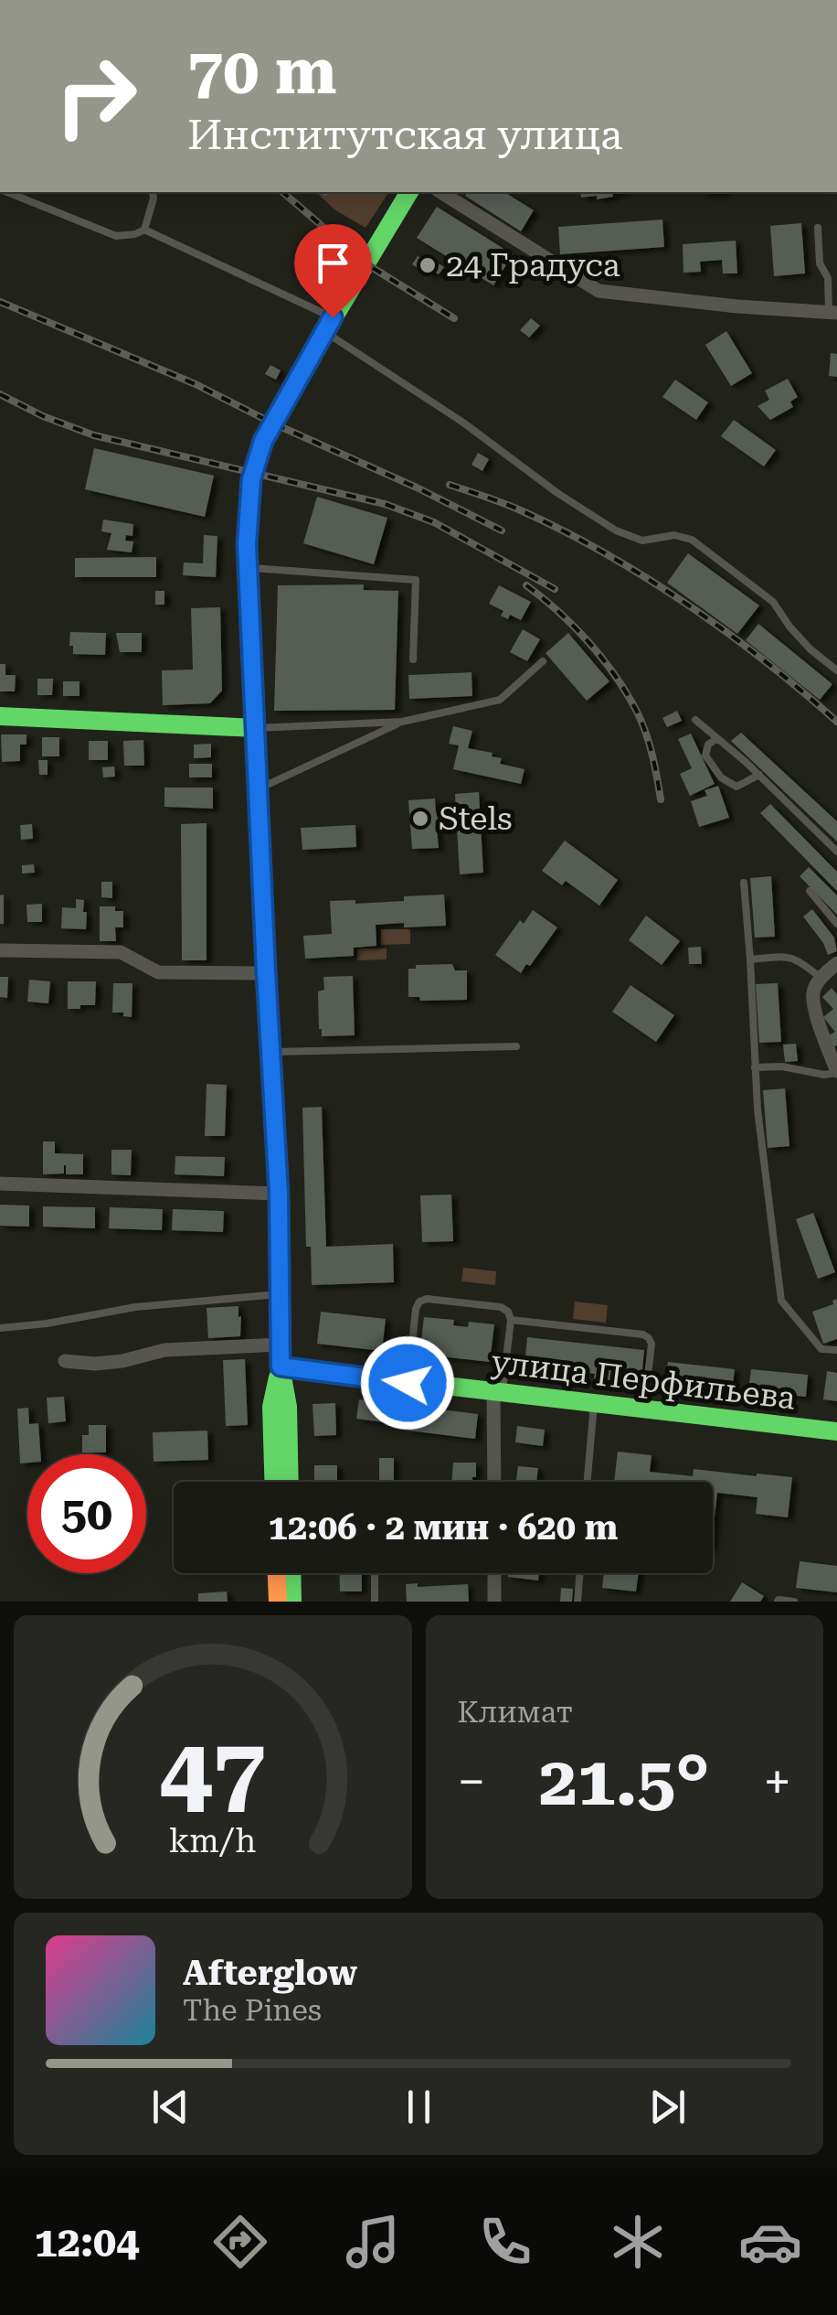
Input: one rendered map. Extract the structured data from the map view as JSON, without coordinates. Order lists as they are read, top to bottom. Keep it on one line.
{"streets":{"main road":["улица Перфильева"]},"places":["24 Градуса","Stels"],"page":{"turn":["70 m","Институтская улица"],"limit":"50","trip":"12:06 · 2 мин · 620 m","tile":"Климат","heat":["−","21.5°","+"],"song":["Afterglow","The Pines"],"tabs":"12:04","gauge":["47","km/h"]}}
